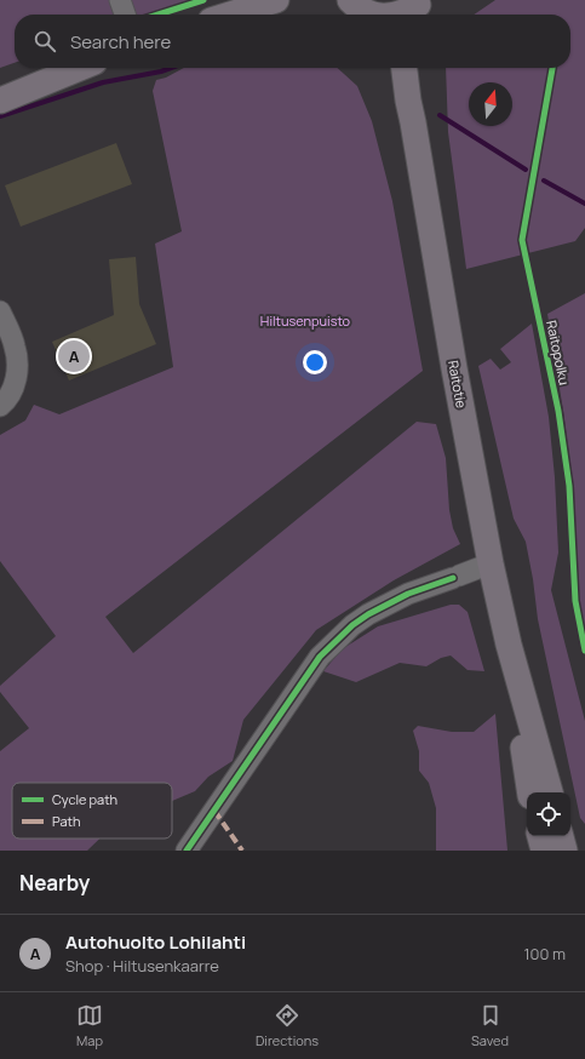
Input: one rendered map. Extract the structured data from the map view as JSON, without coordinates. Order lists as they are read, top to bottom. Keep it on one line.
{"streets":{"main road":["Raitotie"],"cycle path":["Raitopolku"]},"parks":["Hiltusenpuisto"],"legend":["Cycle path","Path"],"north":"top","page":{"search":"Search here","pins":"A","heading":"Nearby","list":[{"mark":"A","name":"Autohuolto Lohilahti","note":"Shop · Hiltusenkaarre","value":"100 m"}],"nav":["Map","Directions","Saved"]}}
